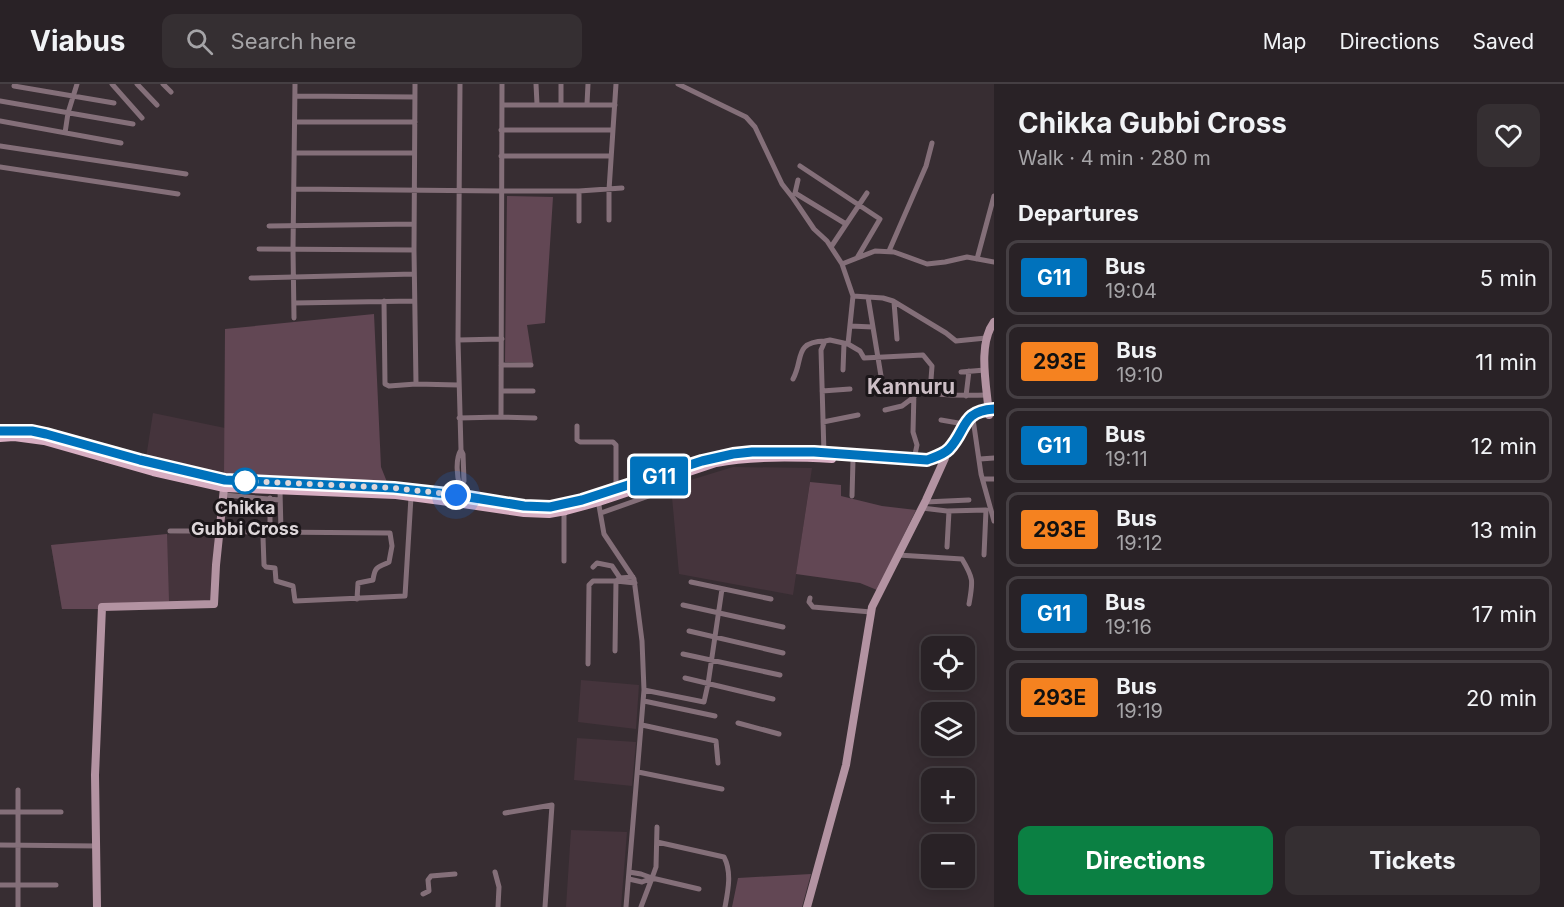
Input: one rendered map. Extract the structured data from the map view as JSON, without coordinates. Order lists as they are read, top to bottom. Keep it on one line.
{"districts":["Kannuru"],"places":["Chikka Gubbi Cross"],"lines":["bus line G11"],"page":{"header":"Viabus","search":"Search here","nav":["Map","Directions","Saved"],"on_map":"G11","heading":[["Chikka Gubbi Cross","Walk · 4 min · 280 m"],"Departures"],"list":[{"mark":"G11","name":"Bus","note":"19:04","value":"5 min"},{"mark":"293E","name":"Bus","note":"19:10","value":"11 min"},{"mark":"G11","name":"Bus","note":"19:11","value":"12 min"},{"mark":"293E","name":"Bus","note":"19:12","value":"13 min"},{"mark":"G11","name":"Bus","note":"19:16","value":"17 min"},{"mark":"293E","name":"Bus","note":"19:19","value":"20 min"}],"map_buttons":["+","−"],"buttons":["Directions","Tickets"]}}
